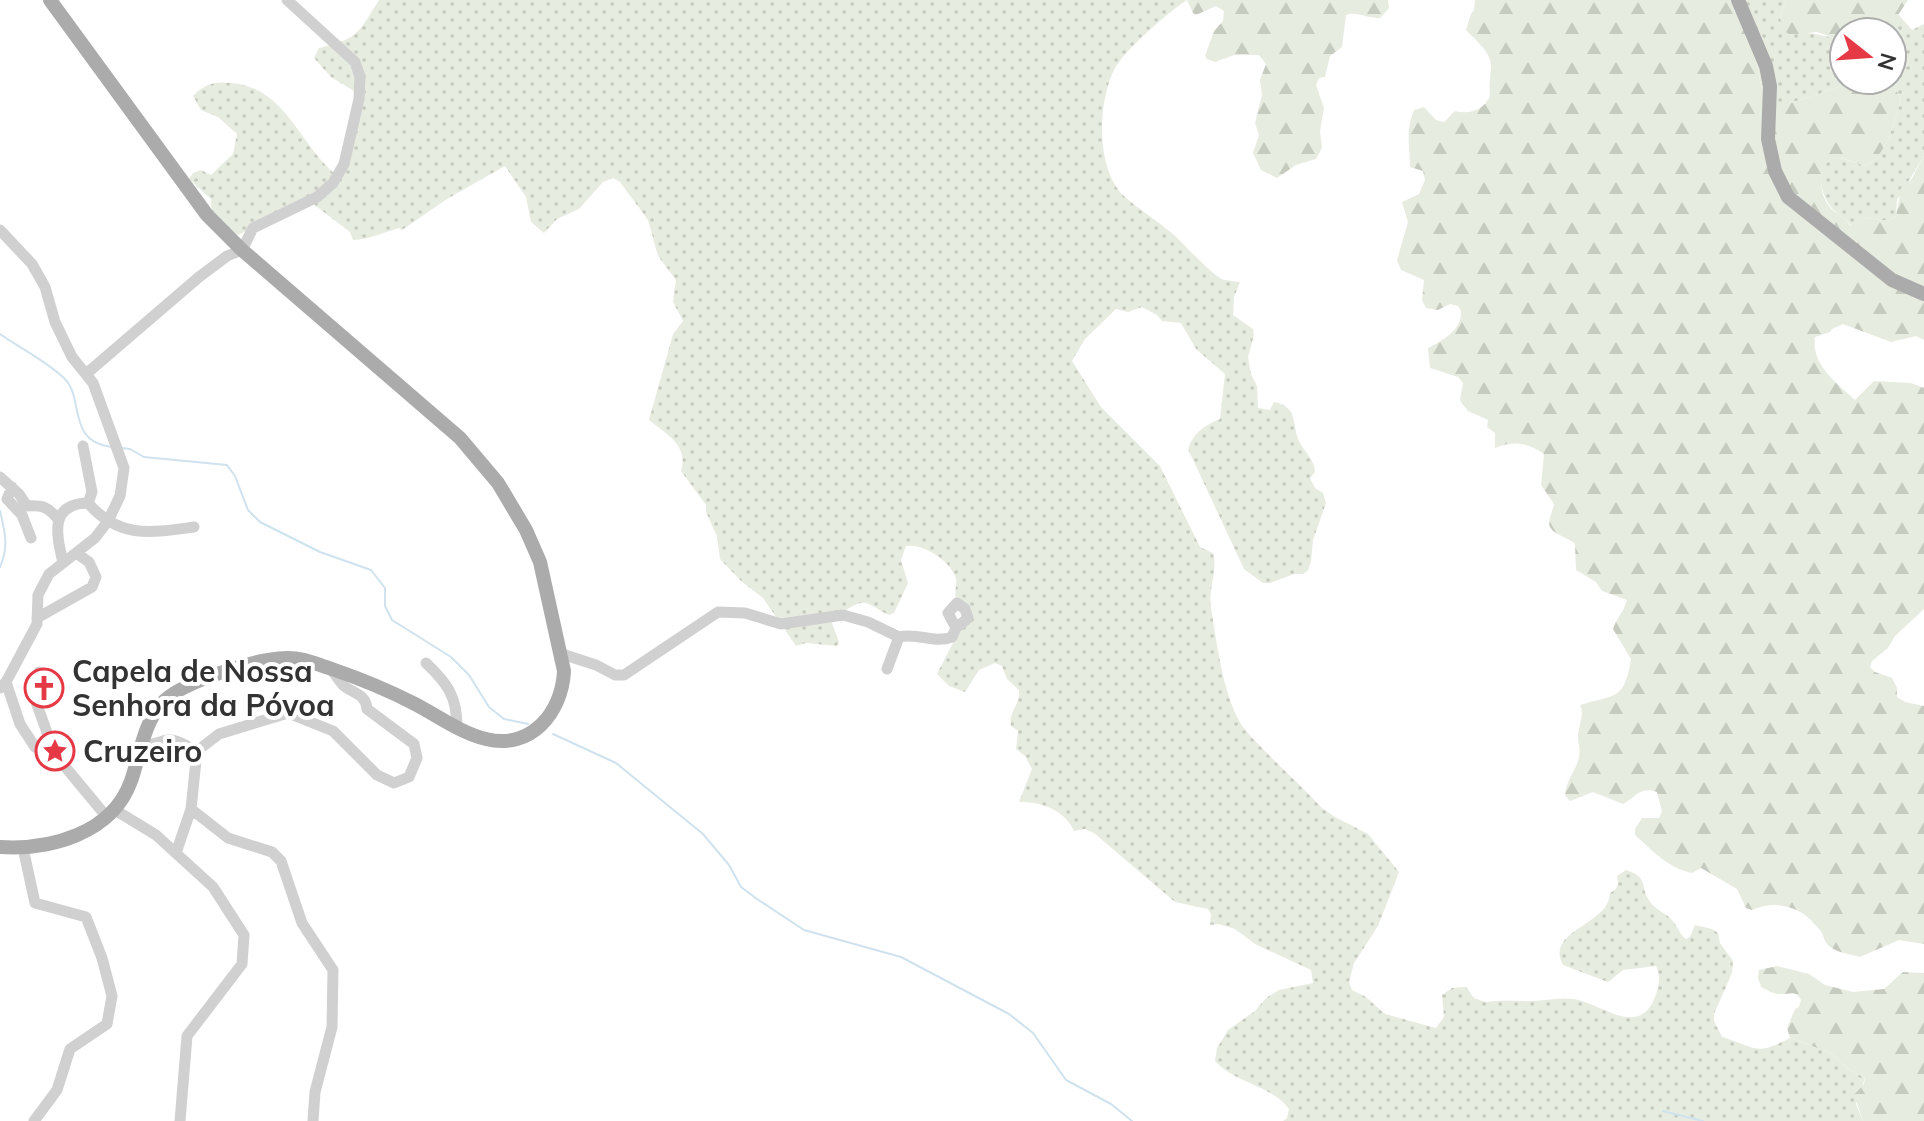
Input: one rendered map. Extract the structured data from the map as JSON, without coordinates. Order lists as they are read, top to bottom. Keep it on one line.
{"places":{"church":["Capela de Nossa Senhora da Póvoa"],"place":["Cruzeiro"]},"north":"right"}
